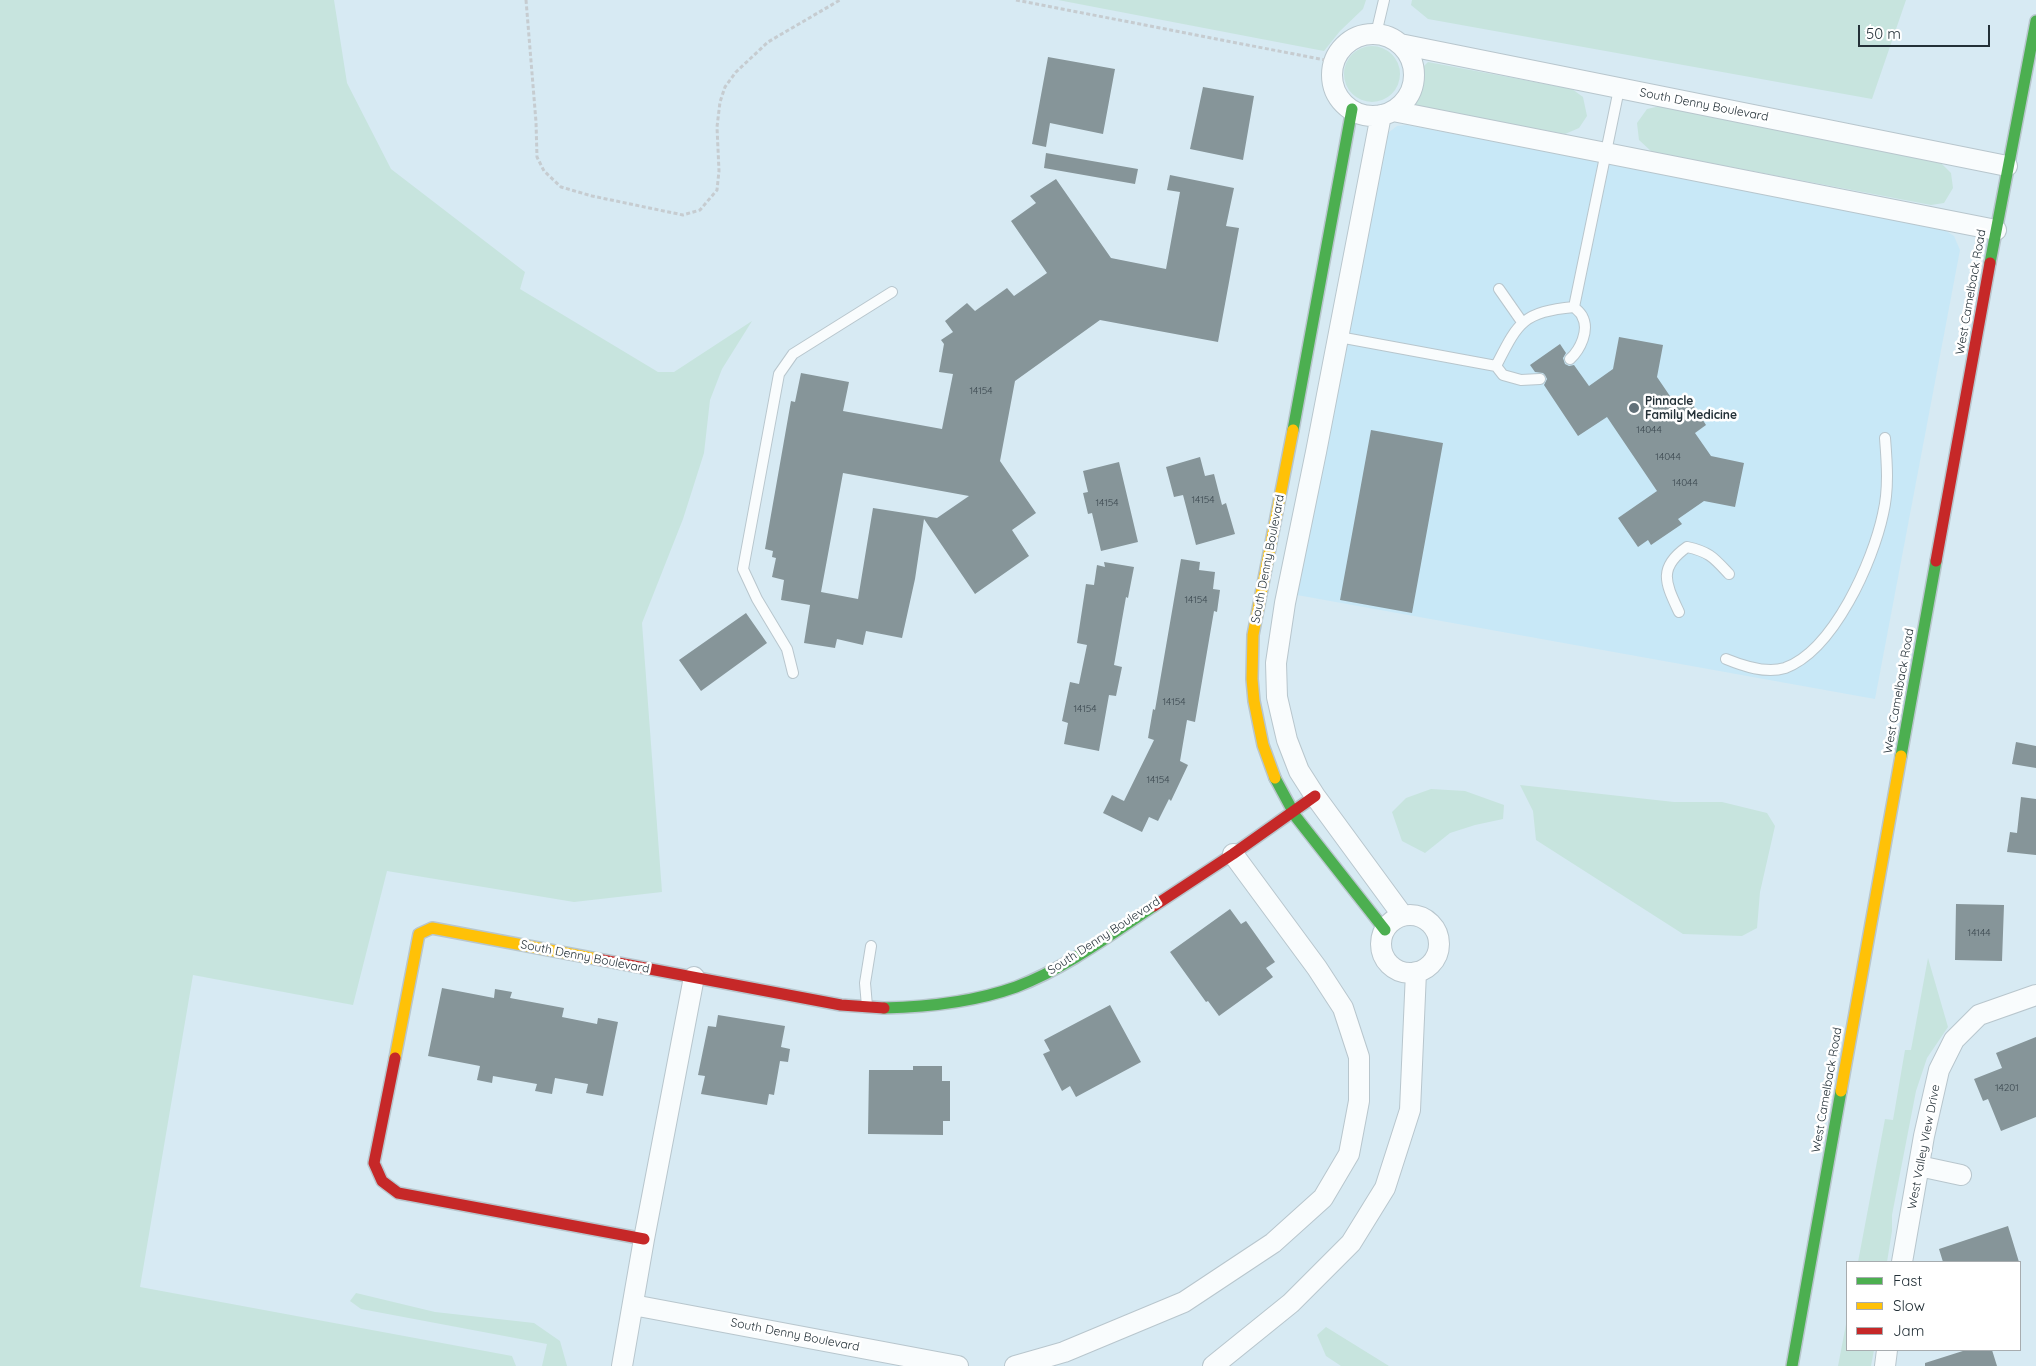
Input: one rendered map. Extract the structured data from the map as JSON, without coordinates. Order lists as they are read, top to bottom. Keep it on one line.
{"streets":{"street":["South Denny Boulevard","West Camelback Road","West Valley View Drive"]},"crossings":[["South Denny Boulevard","West Camelback Road"]],"places":["Pinnacle Family Medicine"],"house_numbers":["14154","14044","14044","14044","14154","14154","14154","14154","14154","14154","14144","14201"],"legend":["Fast","Slow","Jam"],"scale_bar":"50 m"}
